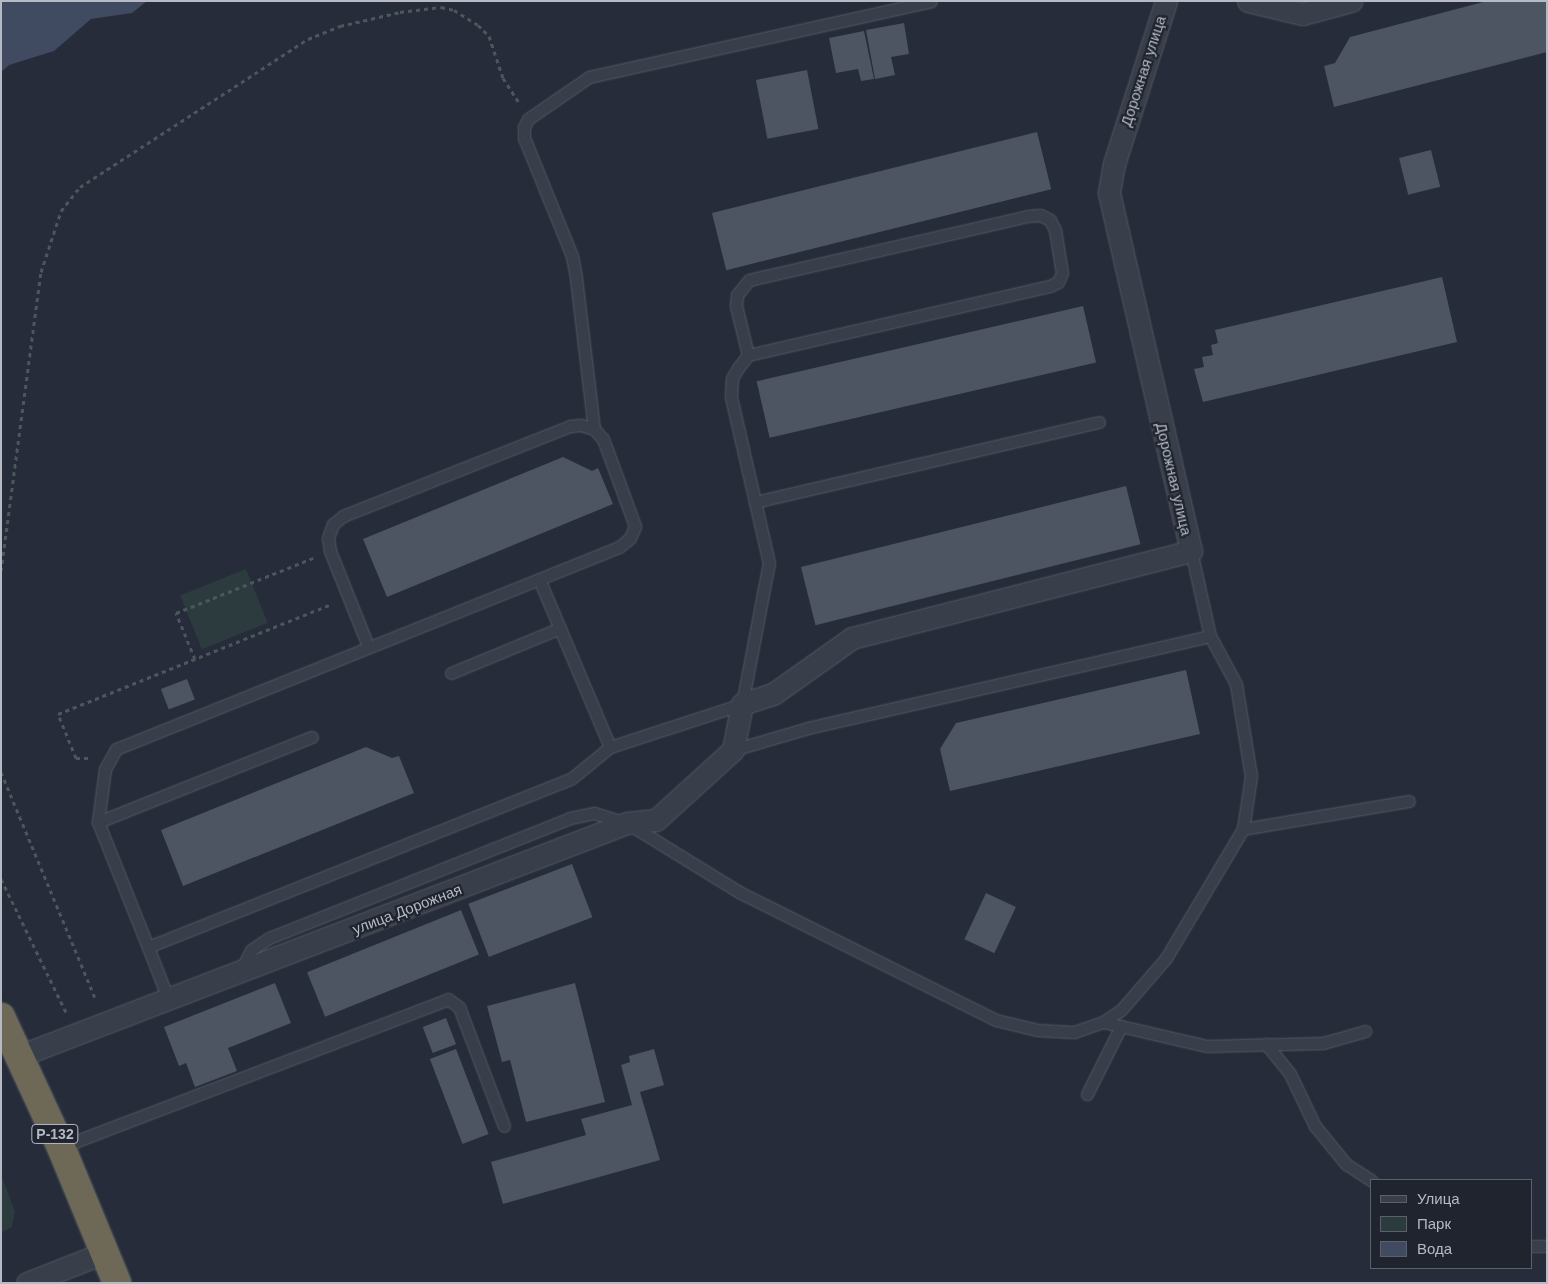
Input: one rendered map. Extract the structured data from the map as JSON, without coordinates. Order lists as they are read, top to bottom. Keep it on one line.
{"streets":{"highway":["Р-132"],"street":["Дорожная улица","улица Дорожная"]},"crossings":[["улица Дорожная","Р-132"]],"legend":["Улица","Парк","Вода"]}
